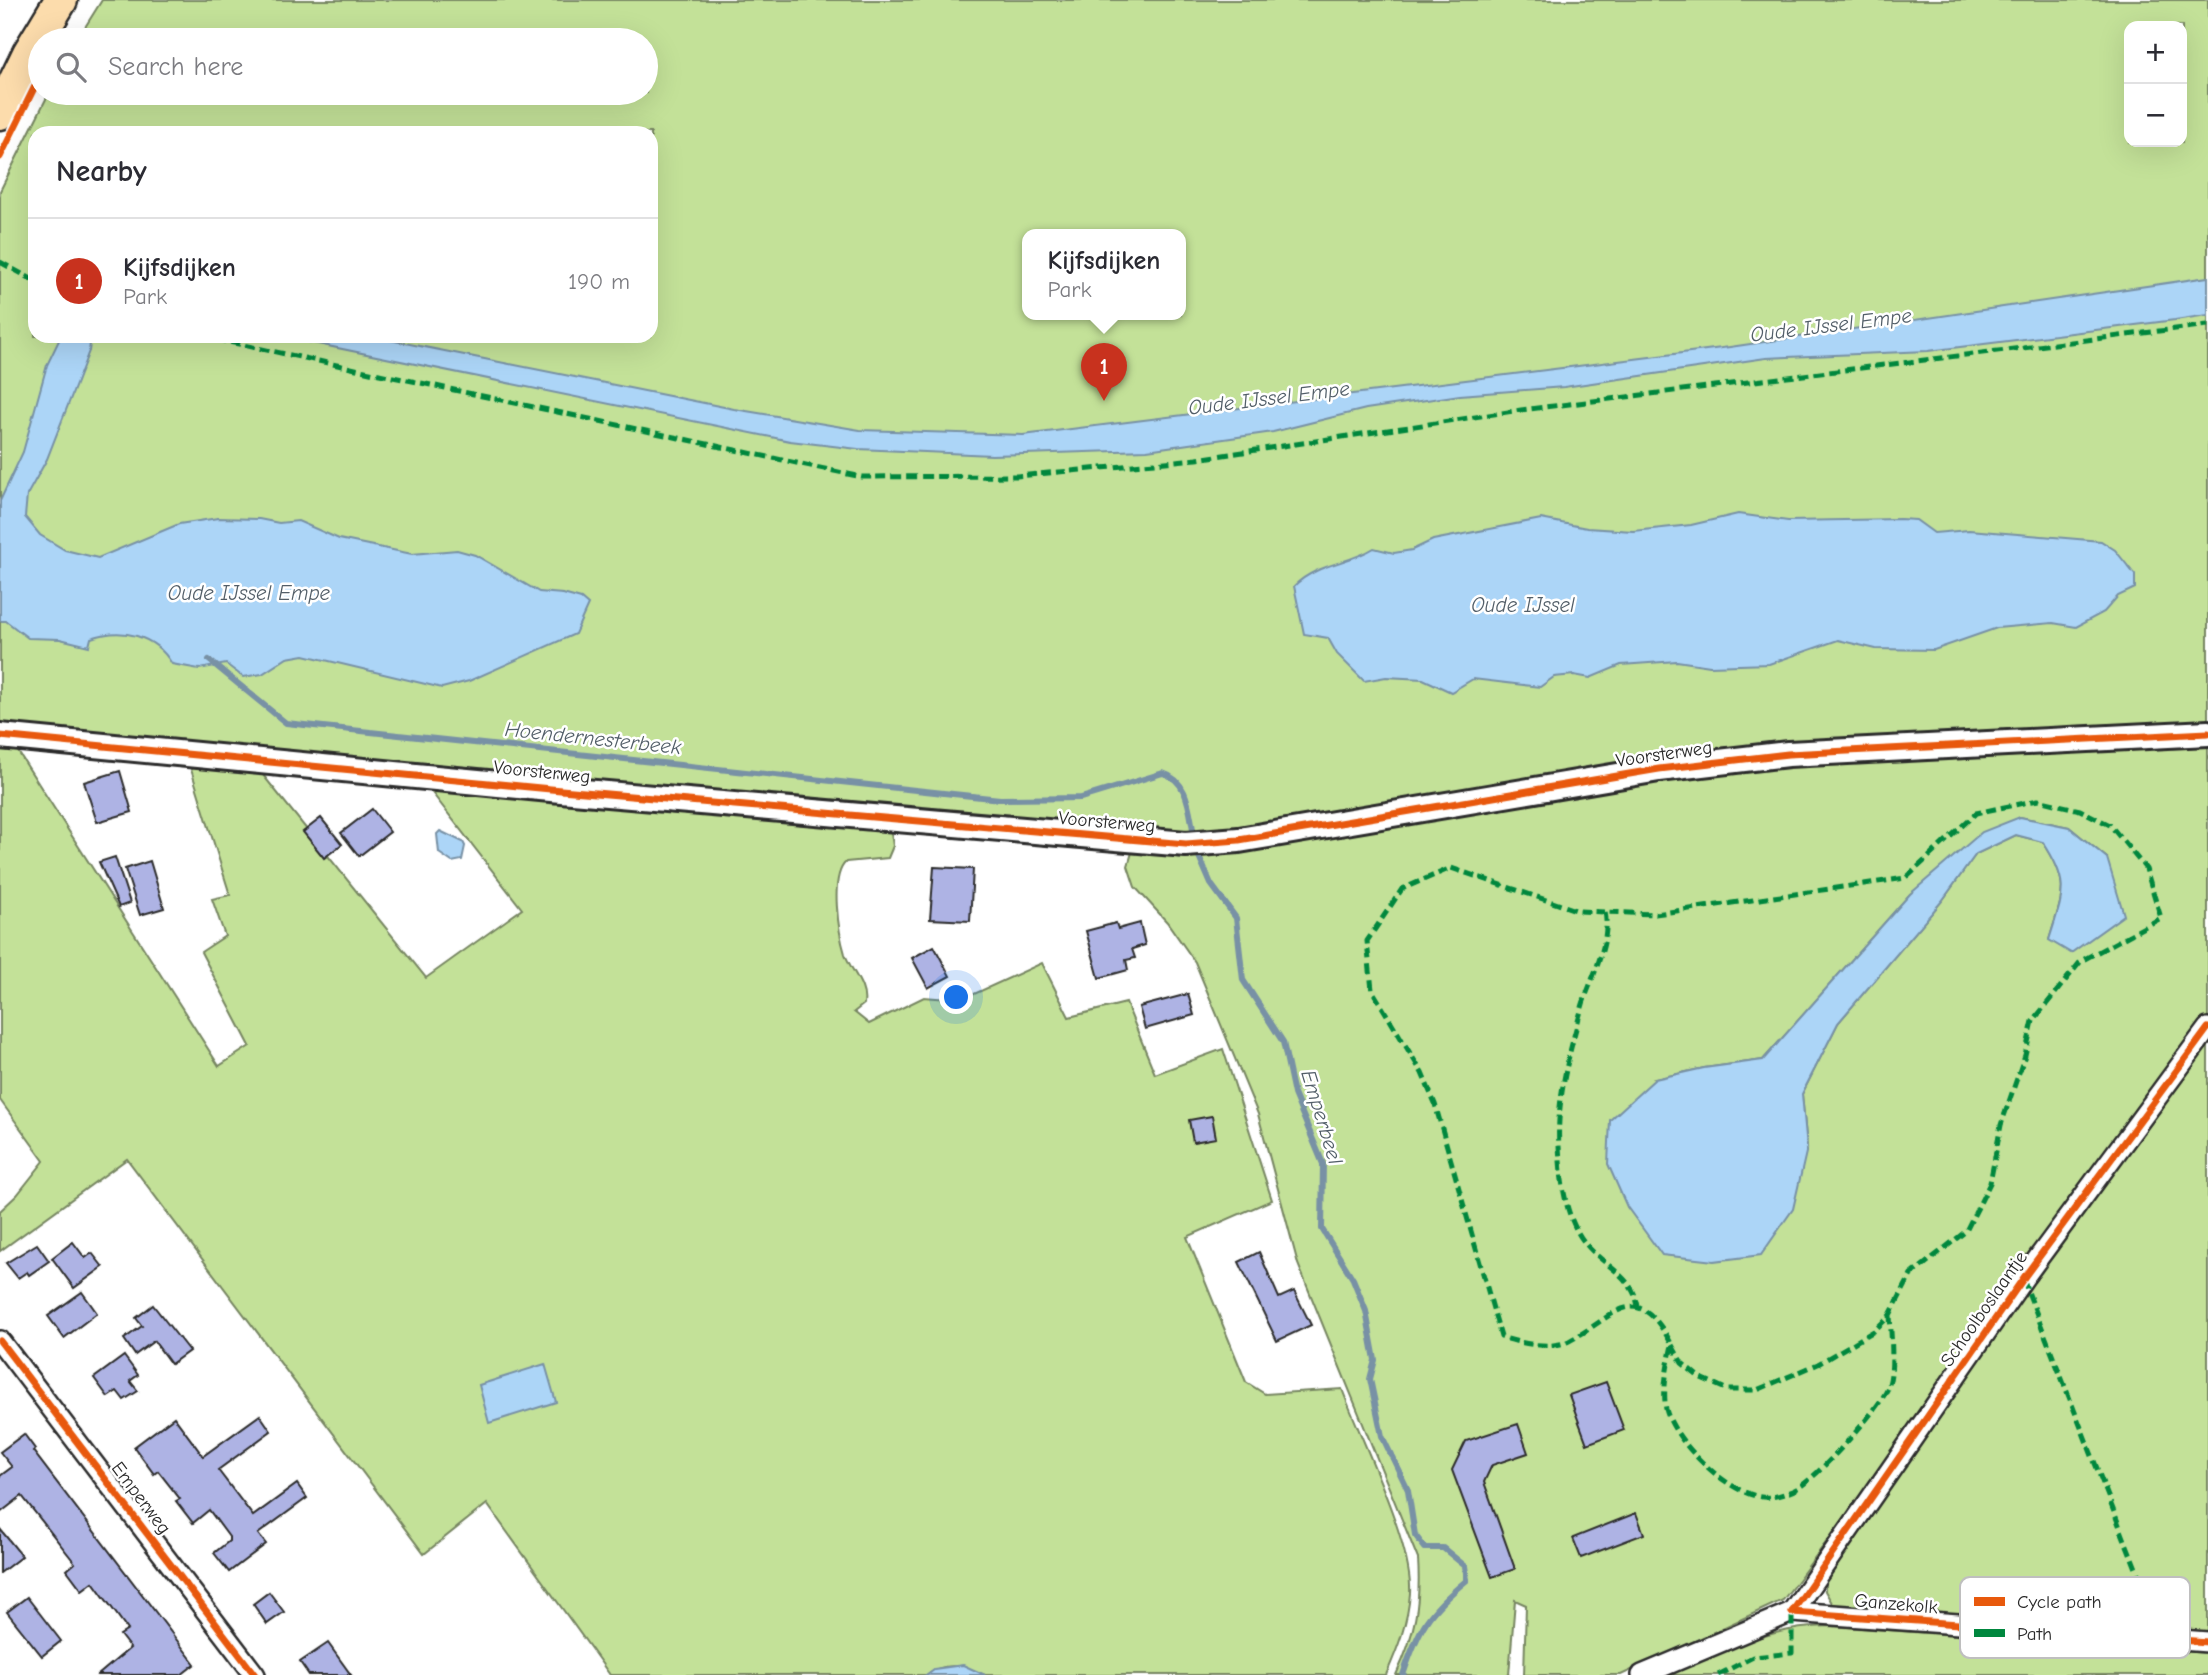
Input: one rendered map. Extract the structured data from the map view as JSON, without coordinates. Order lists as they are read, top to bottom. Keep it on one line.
{"streets":{"street":["Voorsterweg","Schoolboslaantje","Emperweg","Ganzekolk"]},"crossings":[["Schoolboslaantje","Ganzekolk"]],"water":["Oude IJssel Empe","Oude IJssel","Hoendernesterbeek","Emperbeel"],"legend":["Cycle path","Path"],"page":{"map_buttons":["+","−"],"search":"Search here","heading":"Nearby","list":[{"mark":"1","name":"Kijfsdijken","note":"Park","value":"190 m"}],"popup":["Kijfsdijken","Park"],"pins":"1"}}
